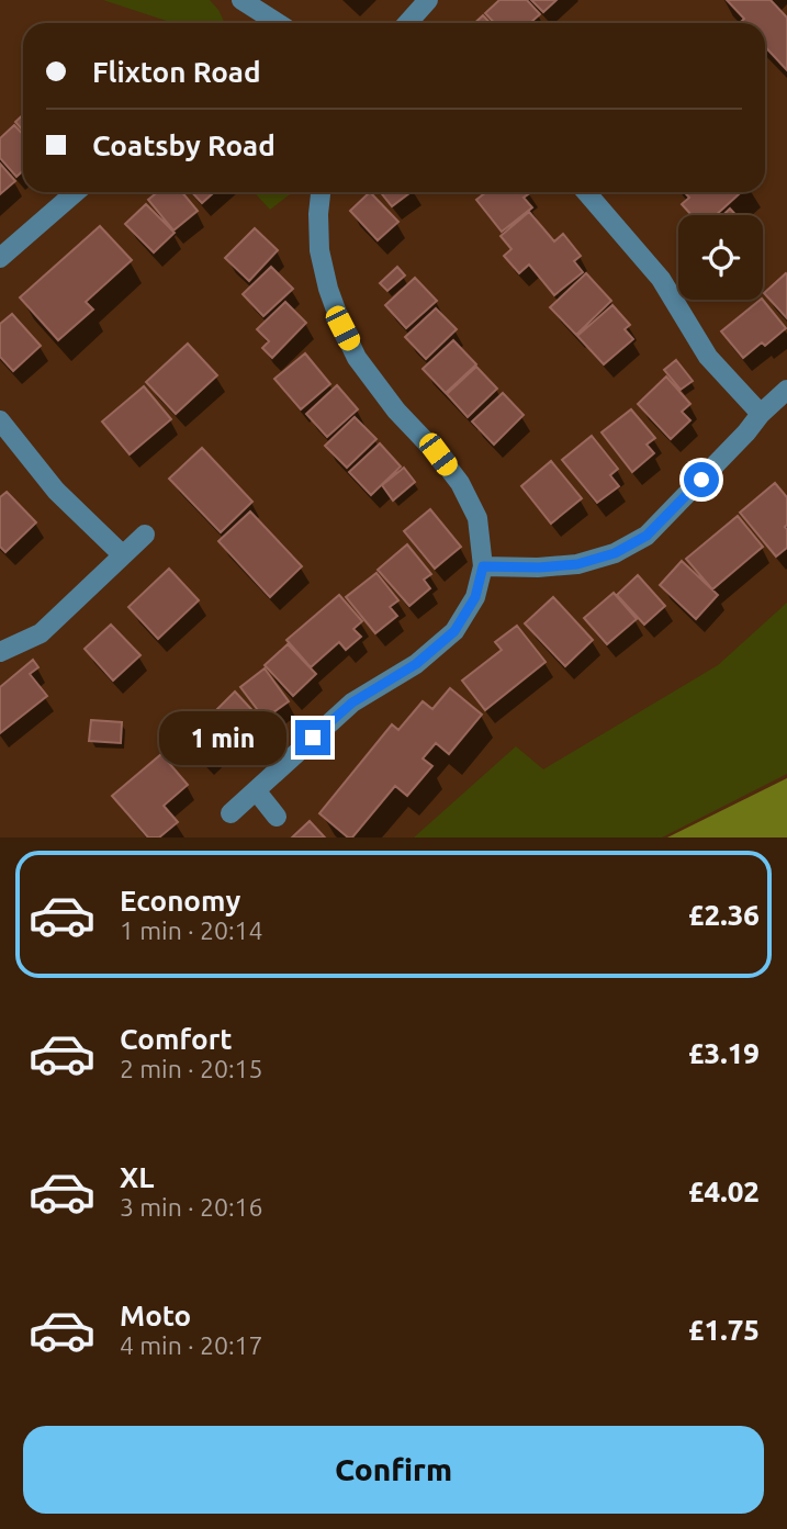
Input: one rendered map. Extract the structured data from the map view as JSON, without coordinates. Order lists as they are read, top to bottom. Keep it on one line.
{"page":{"banner":["Flixton Road","Coatsby Road"],"bubble":"1 min","list":[{"name":"Economy","note":"1 min · 20:14","value":"£2.36"},{"name":"Comfort","note":"2 min · 20:15","value":"£3.19"},{"name":"XL","note":"3 min · 20:16","value":"£4.02"},{"name":"Moto","note":"4 min · 20:17","value":"£1.75"}],"buttons":"Confirm"}}
